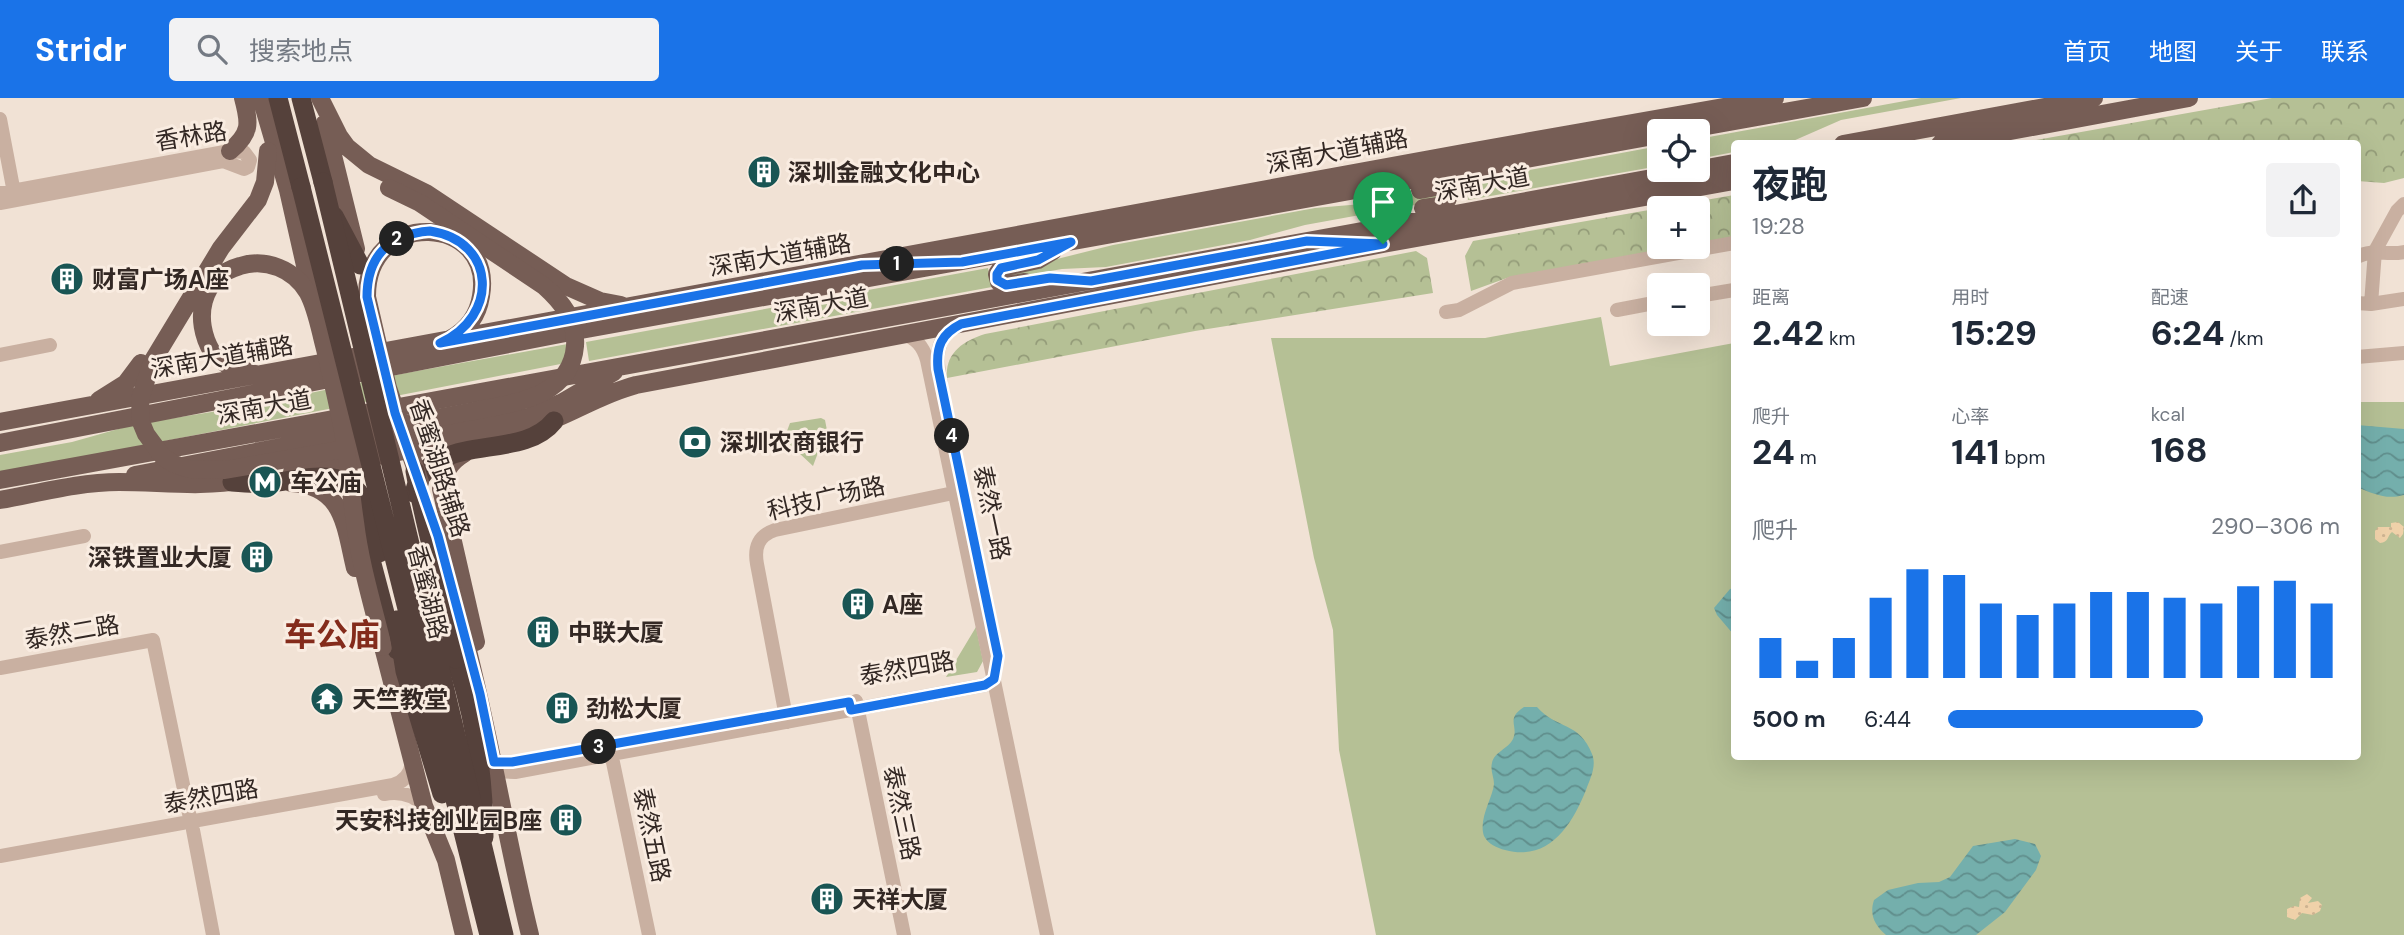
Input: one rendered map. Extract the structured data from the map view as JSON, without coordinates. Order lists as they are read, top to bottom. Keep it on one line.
{"streets":{"highway":["香蜜湖路"],"main road":["深南大道辅路","深南大道","香蜜湖路辅路"],"street":["香林路","科技广场路","泰然一路","泰然二路","泰然四路","泰然三路","泰然五路"]},"crossings":[["香蜜湖路辅路","香蜜湖路"],["香蜜湖路辅路","泰然四路"],["科技广场路","泰然一路"],["科技广场路","泰然四路"],["泰然一路","泰然四路"],["泰然二路","泰然四路"],["泰然四路","泰然三路"],["泰然四路","泰然五路"]],"districts":["车公庙"],"places":{"building":["深圳金融文化中心","财富广场A座","深铁置业大厦","A座","中联大厦","劲松大厦","天安科技创业园B座","天祥大厦"],"bank":["深圳农商银行"],"metro station":["车公庙"],"temple":["天竺教堂"]},"page":{"header":"Stridr","search":"搜索地点","nav":["首页","地图","关于","联系"],"map_buttons":["+","−"],"heading":["夜跑","19:28"],"pins":["2","1","4","3"],"stats":[["距离","2.42 km"],["用时","15:29"],["配速","6:24 /km"],["爬升","24 m"],["心率","141 bpm"],["kcal","168"]],"chart":["爬升","290–306 m"],"list":[{"name":"500 m","note":"6:44"}]}}
